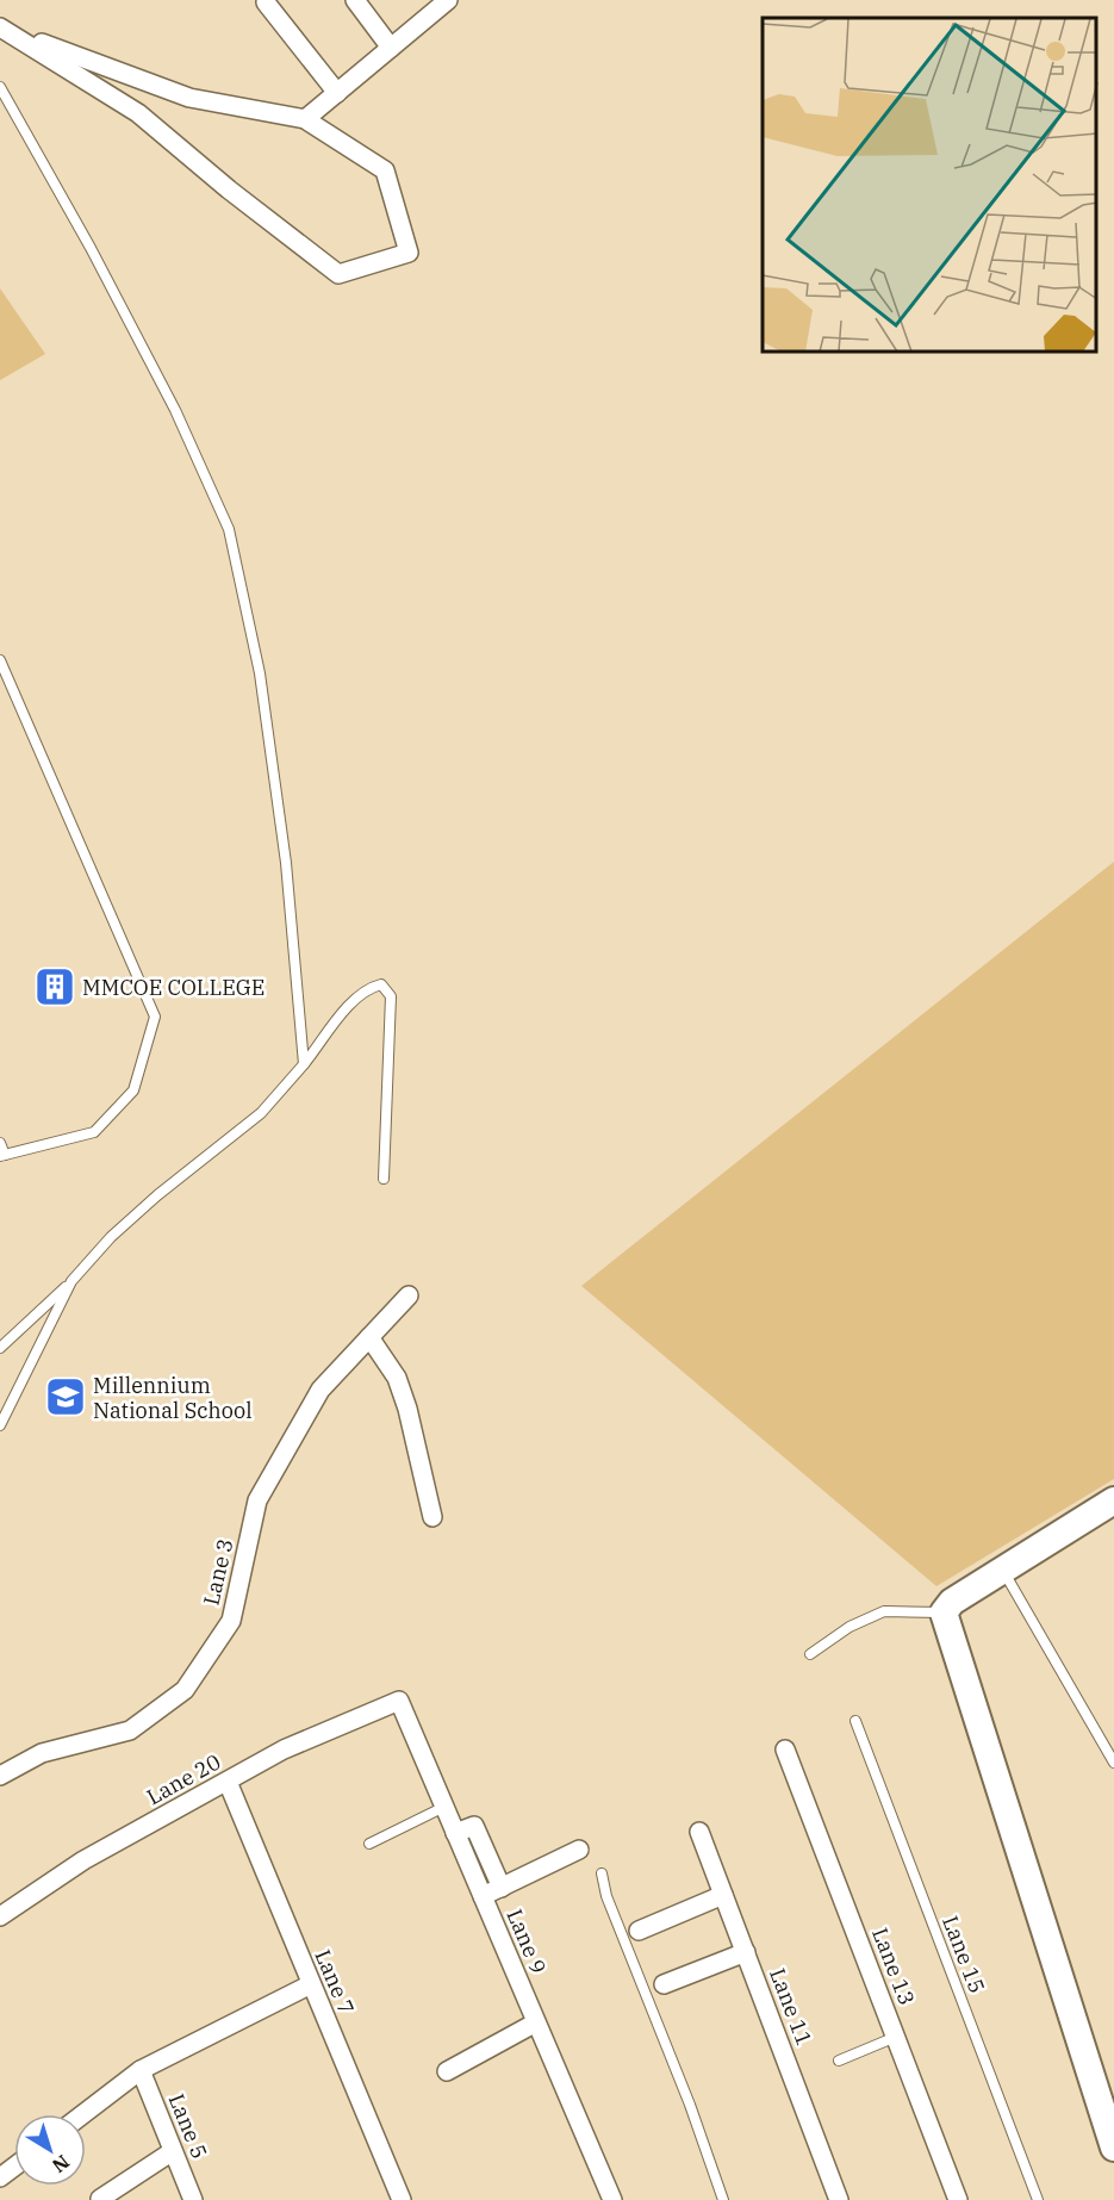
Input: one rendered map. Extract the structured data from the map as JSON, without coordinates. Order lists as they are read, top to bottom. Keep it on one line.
{"streets":{"street":["Lane 3","Lane 20","Lane 9","Lane 13","Lane 7","Lane 11","Lane 5"],"lane":["Lane 15"]},"crossings":[["Lane 20","Lane 9"],["Lane 20","Lane 7"]],"places":{"building":["MMCOE COLLEGE"],"school or university":["Millennium National School"]},"north":"bottom right"}
